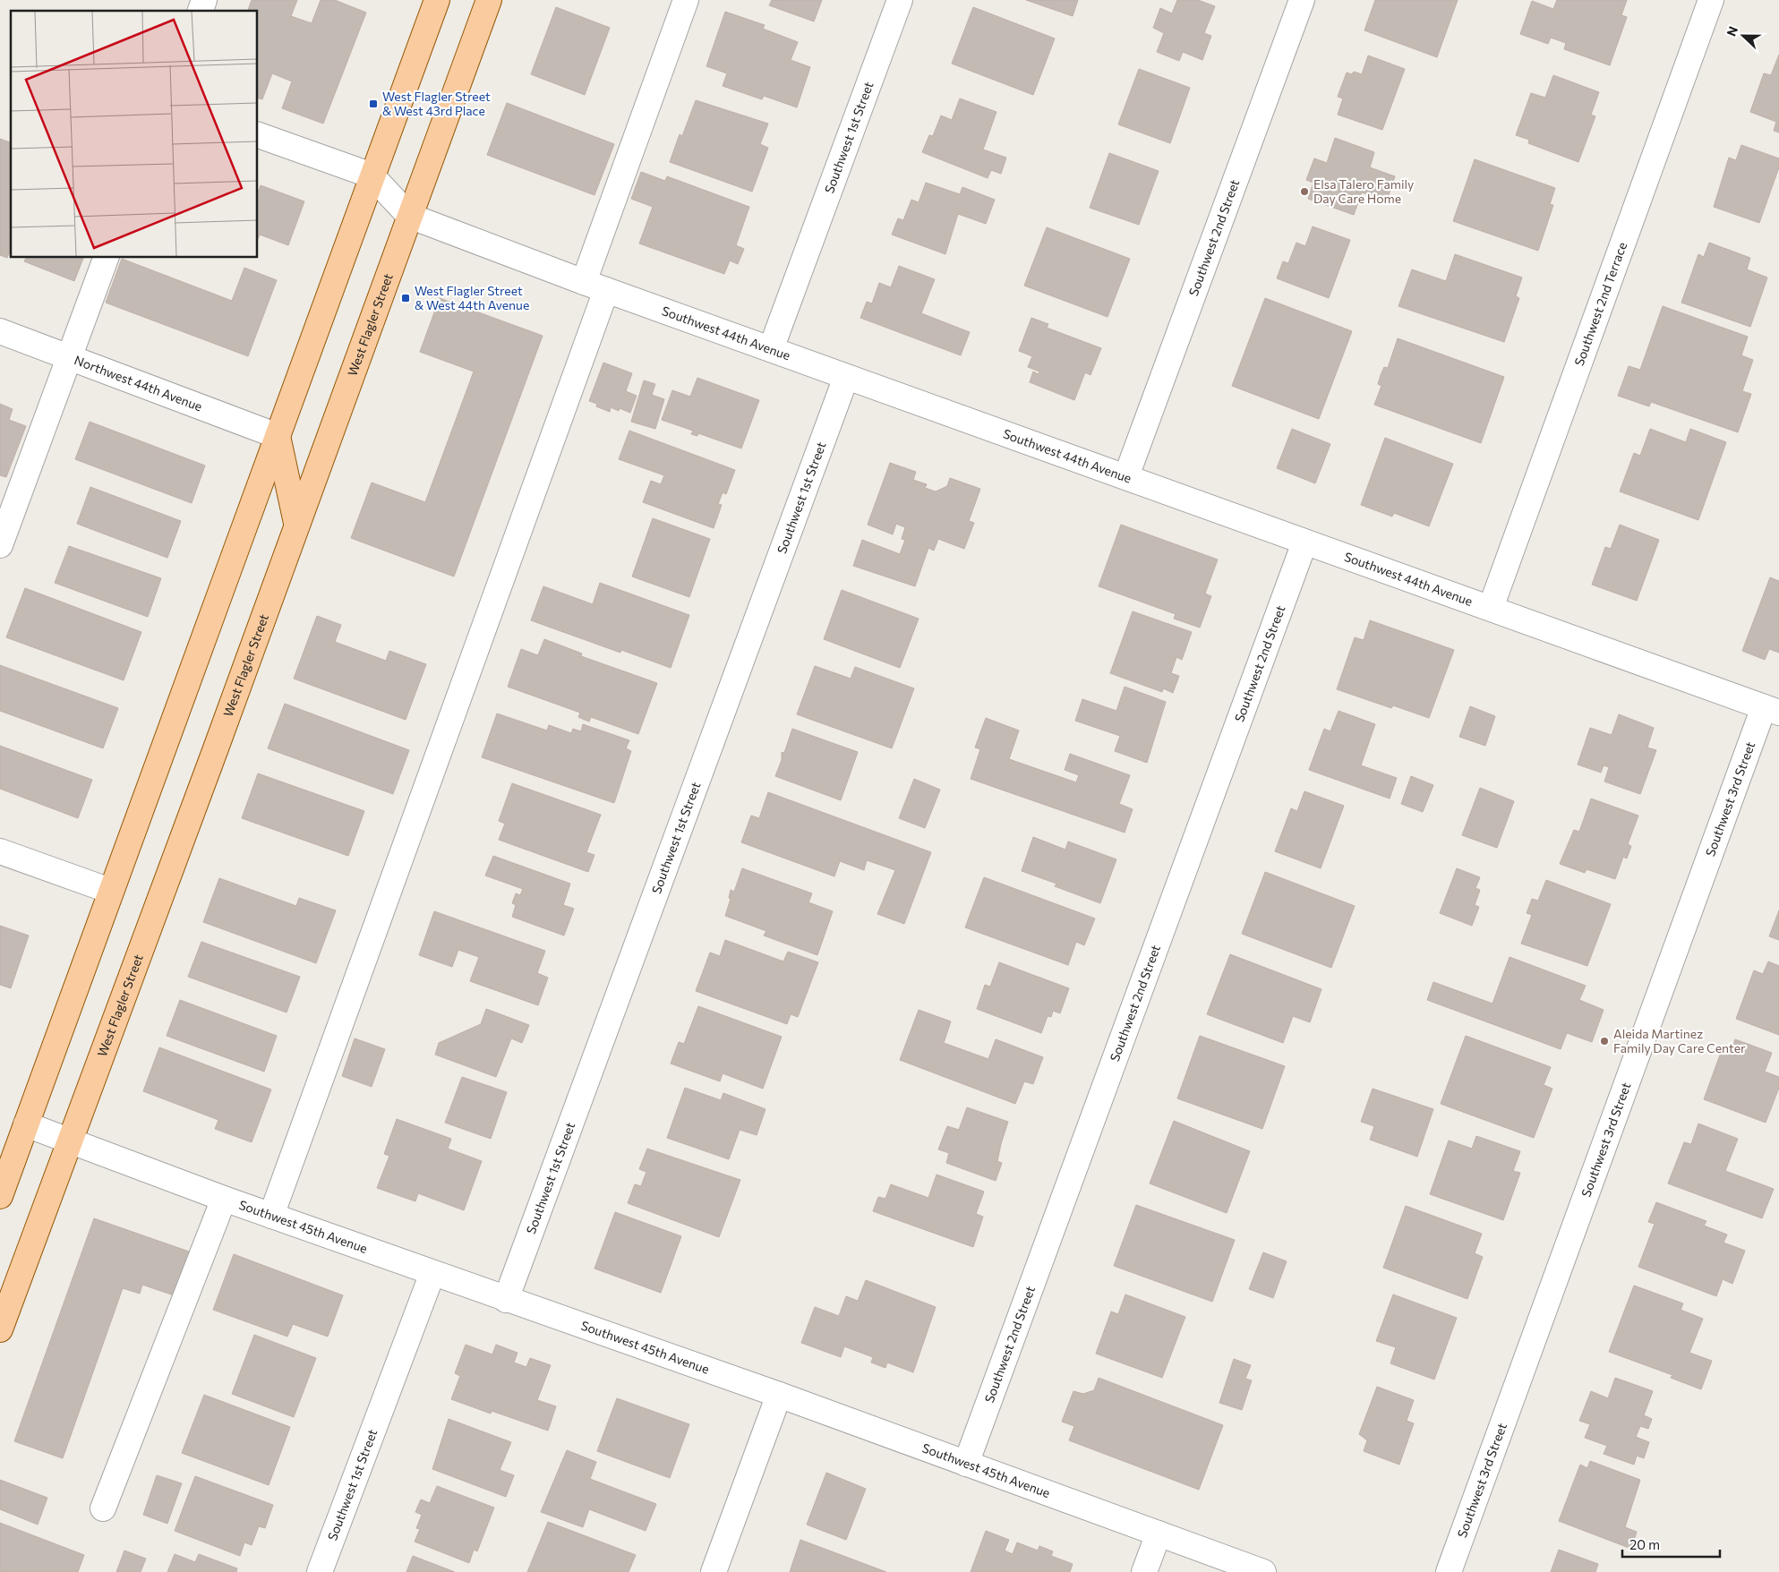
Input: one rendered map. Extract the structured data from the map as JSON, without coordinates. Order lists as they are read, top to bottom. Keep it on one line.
{"streets":{"main road":["West Flagler Street"],"street":["Southwest 1st Street","Southwest 2nd Street","Southwest 2nd Terrace","Southwest 44th Avenue","Northwest 44th Avenue","Southwest 3rd Street","Southwest 45th Avenue"]},"crossings":[["Southwest 1st Street","Southwest 44th Avenue"],["Southwest 1st Street","Southwest 45th Avenue"],["Southwest 2nd Street","Southwest 44th Avenue"],["Southwest 2nd Street","Southwest 45th Avenue"],["Southwest 2nd Terrace","Southwest 44th Avenue"],["West Flagler Street","Southwest 44th Avenue"],["West Flagler Street","Southwest 45th Avenue"],["Southwest 44th Avenue","Southwest 3rd Street"]],"places":{"transit":["West Flagler Street & West 43rd Place","West Flagler Street & West 44th Avenue"],"other":["Elsa Talero Family Day Care Home","Aleida Martinez Family Day Care Center"]},"scale_bar":"20 m","north":"left"}
